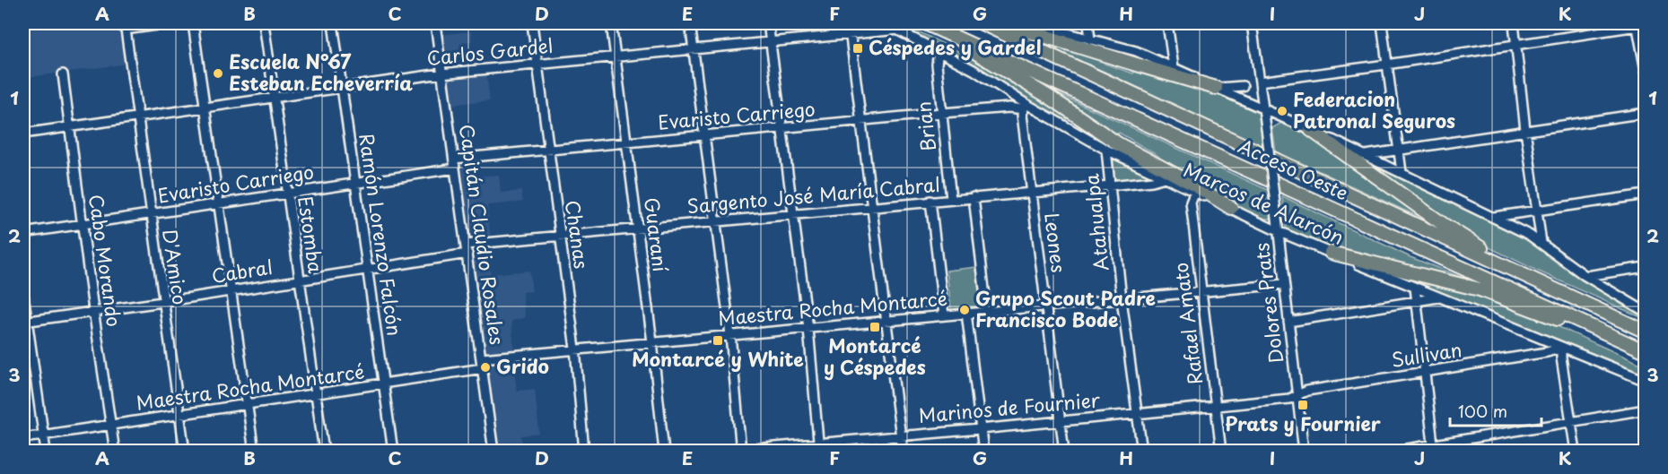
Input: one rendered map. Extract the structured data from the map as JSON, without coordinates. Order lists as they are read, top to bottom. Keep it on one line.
{"streets":{"highway":["Acceso Oeste"],"street":["Carlos Gardel","Evaristo Carriego","Brian","Sargento José María Cabral","Marcos de Alarcón","Atahualpa","Estomba","Ramón Lorenzo Falcón","Capitán Claudio Rosales","Chanas","Guaraní","Leones","Cabo Morando","D'Amico","Cabral","Dolores Prats","Maestra Rocha Montarcé","Rafael Amato","Sullivan","Marinos de Fournier"]},"crossings":[["Carlos Gardel","Marcos de Alarcón"],["Carlos Gardel","Estomba"],["Carlos Gardel","Ramón Lorenzo Falcón"],["Carlos Gardel","Capitán Claudio Rosales"],["Carlos Gardel","Chanas"],["Carlos Gardel","Guaraní"],["Carlos Gardel","Cabo Morando"],["Carlos Gardel","D'Amico"],["Evaristo Carriego","Brian"],["Evaristo Carriego","Marcos de Alarcón"],["Evaristo Carriego","Estomba"],["Evaristo Carriego","Ramón Lorenzo Falcón"],["Evaristo Carriego","Capitán Claudio Rosales"],["Evaristo Carriego","Chanas"],["Evaristo Carriego","Guaraní"],["Evaristo Carriego","Leones"],["Evaristo Carriego","Cabo Morando"],["Evaristo Carriego","D'Amico"],["Brian","Sargento José María Cabral"],["Brian","Marcos de Alarcón"],["Sargento José María Cabral","Marcos de Alarcón"],["Sargento José María Cabral","Atahualpa"],["Sargento José María Cabral","Capitán Claudio Rosales"],["Sargento José María Cabral","Chanas"],["Sargento José María Cabral","Guaraní"],["Sargento José María Cabral","Leones"],["Sargento José María Cabral","Cabral"],["Marcos de Alarcón","Atahualpa"],["Marcos de Alarcón","Leones"],["Marcos de Alarcón","Dolores Prats"],["Marcos de Alarcón","Rafael Amato"],["Marcos de Alarcón","Sullivan"],["Atahualpa","Maestra Rocha Montarcé"],["Atahualpa","Marinos de Fournier"],["Estomba","Cabral"],["Estomba","Maestra Rocha Montarcé"],["Ramón Lorenzo Falcón","Cabral"],["Ramón Lorenzo Falcón","Maestra Rocha Montarcé"],["Capitán Claudio Rosales","Cabral"],["Capitán Claudio Rosales","Maestra Rocha Montarcé"],["Chanas","Maestra Rocha Montarcé"],["Guaraní","Maestra Rocha Montarcé"],["Leones","Maestra Rocha Montarcé"],["Leones","Marinos de Fournier"],["Cabo Morando","Cabral"],["Cabo Morando","Maestra Rocha Montarcé"],["D'Amico","Cabral"],["D'Amico","Maestra Rocha Montarcé"],["Dolores Prats","Maestra Rocha Montarcé"],["Dolores Prats","Sullivan"],["Dolores Prats","Marinos de Fournier"],["Maestra Rocha Montarcé","Rafael Amato"],["Rafael Amato","Marinos de Fournier"],["Sullivan","Marinos de Fournier"]],"places":{"transit":["Céspedes y Gardel","Montarcé y Céspedes","Montarcé y White","Prats y Fournier"],"other":["Escuela N°67 Esteban Echeverría","Federacion Patronal Seguros","Grupo Scout Padre Francisco Bode","Grido"]},"scale_bar":"100 m","grid":{"columns":["A","B","C","D","E","F","G","H","I","J","K"],"rows":["1","2","3"]}}
